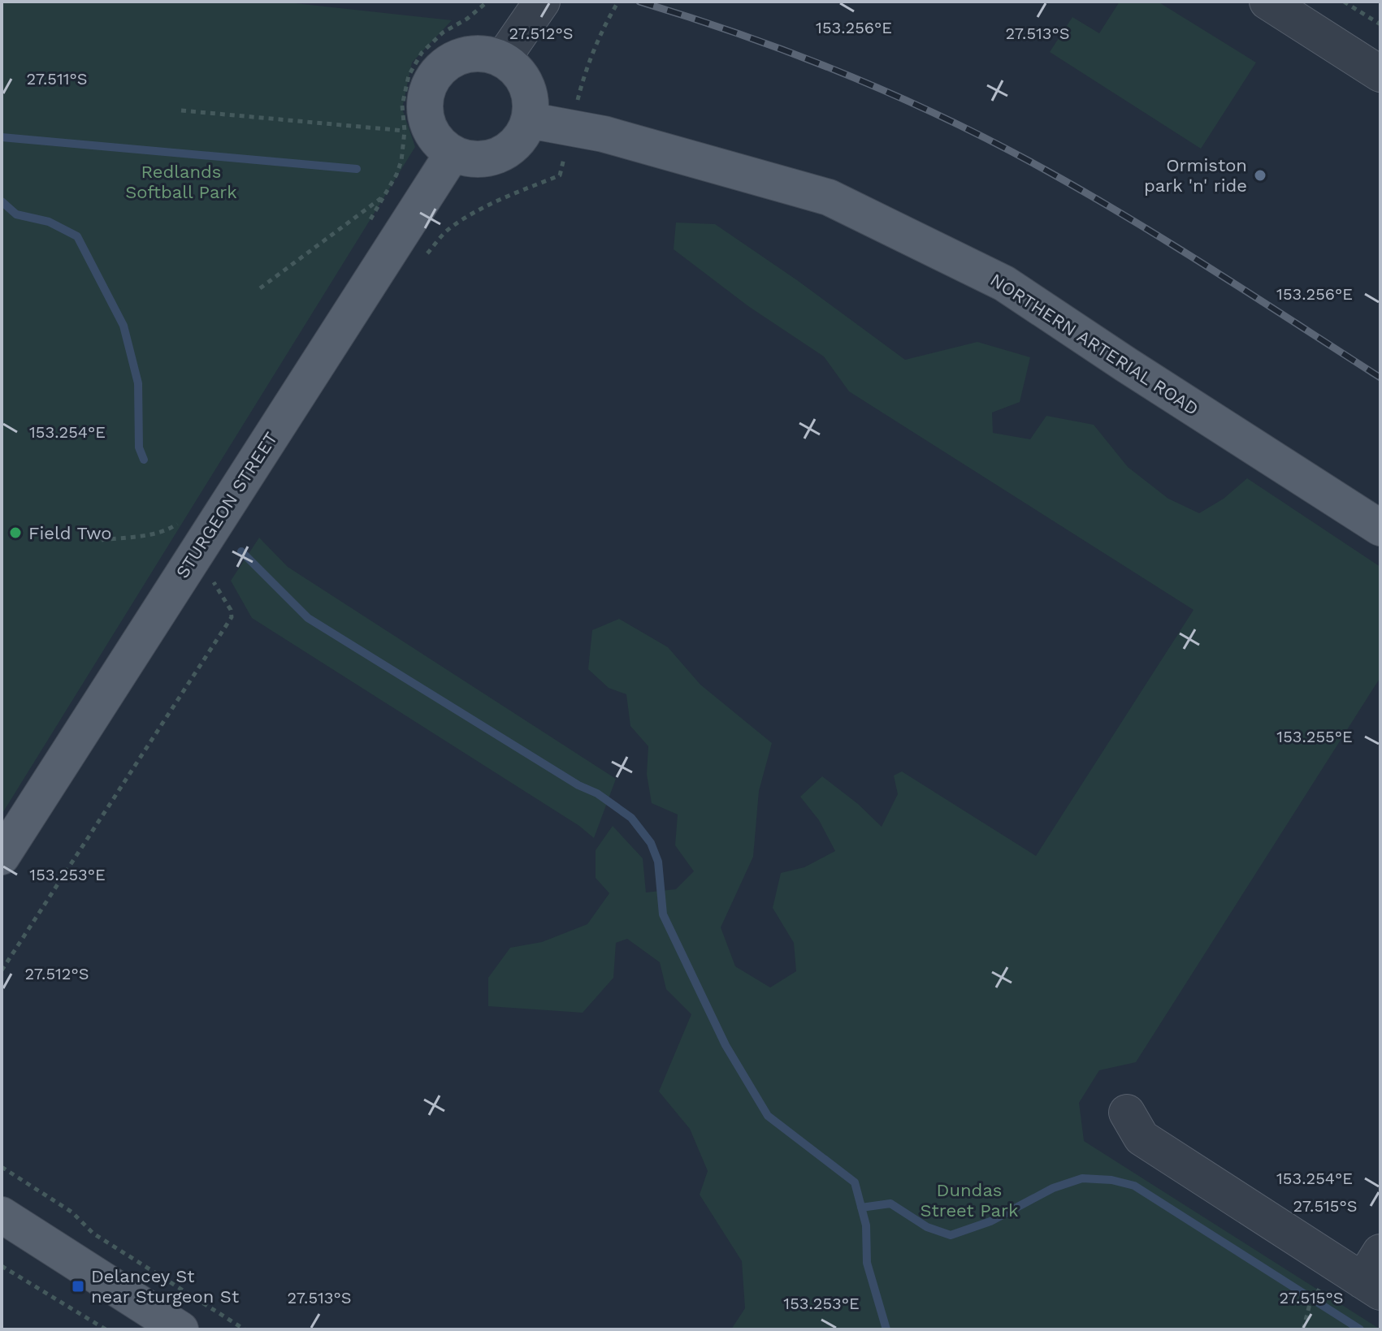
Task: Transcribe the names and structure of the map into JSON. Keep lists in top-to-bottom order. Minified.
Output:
{"streets":{"main road":["NORTHERN ARTERIAL ROAD","STURGEON STREET"]},"crossings":[["NORTHERN ARTERIAL ROAD","STURGEON STREET"]],"parks":["Redlands Softball Park","Dundas Street Park"],"places":{"other":["Ormiston park 'n' ride","Field Two"],"transit":["Delancey St near Sturgeon St"]},"coordinates":["153.256°E","27.512°S","27.513°S","27.511°S","153.254°E","153.255°E","153.253°E","27.515°S"]}
